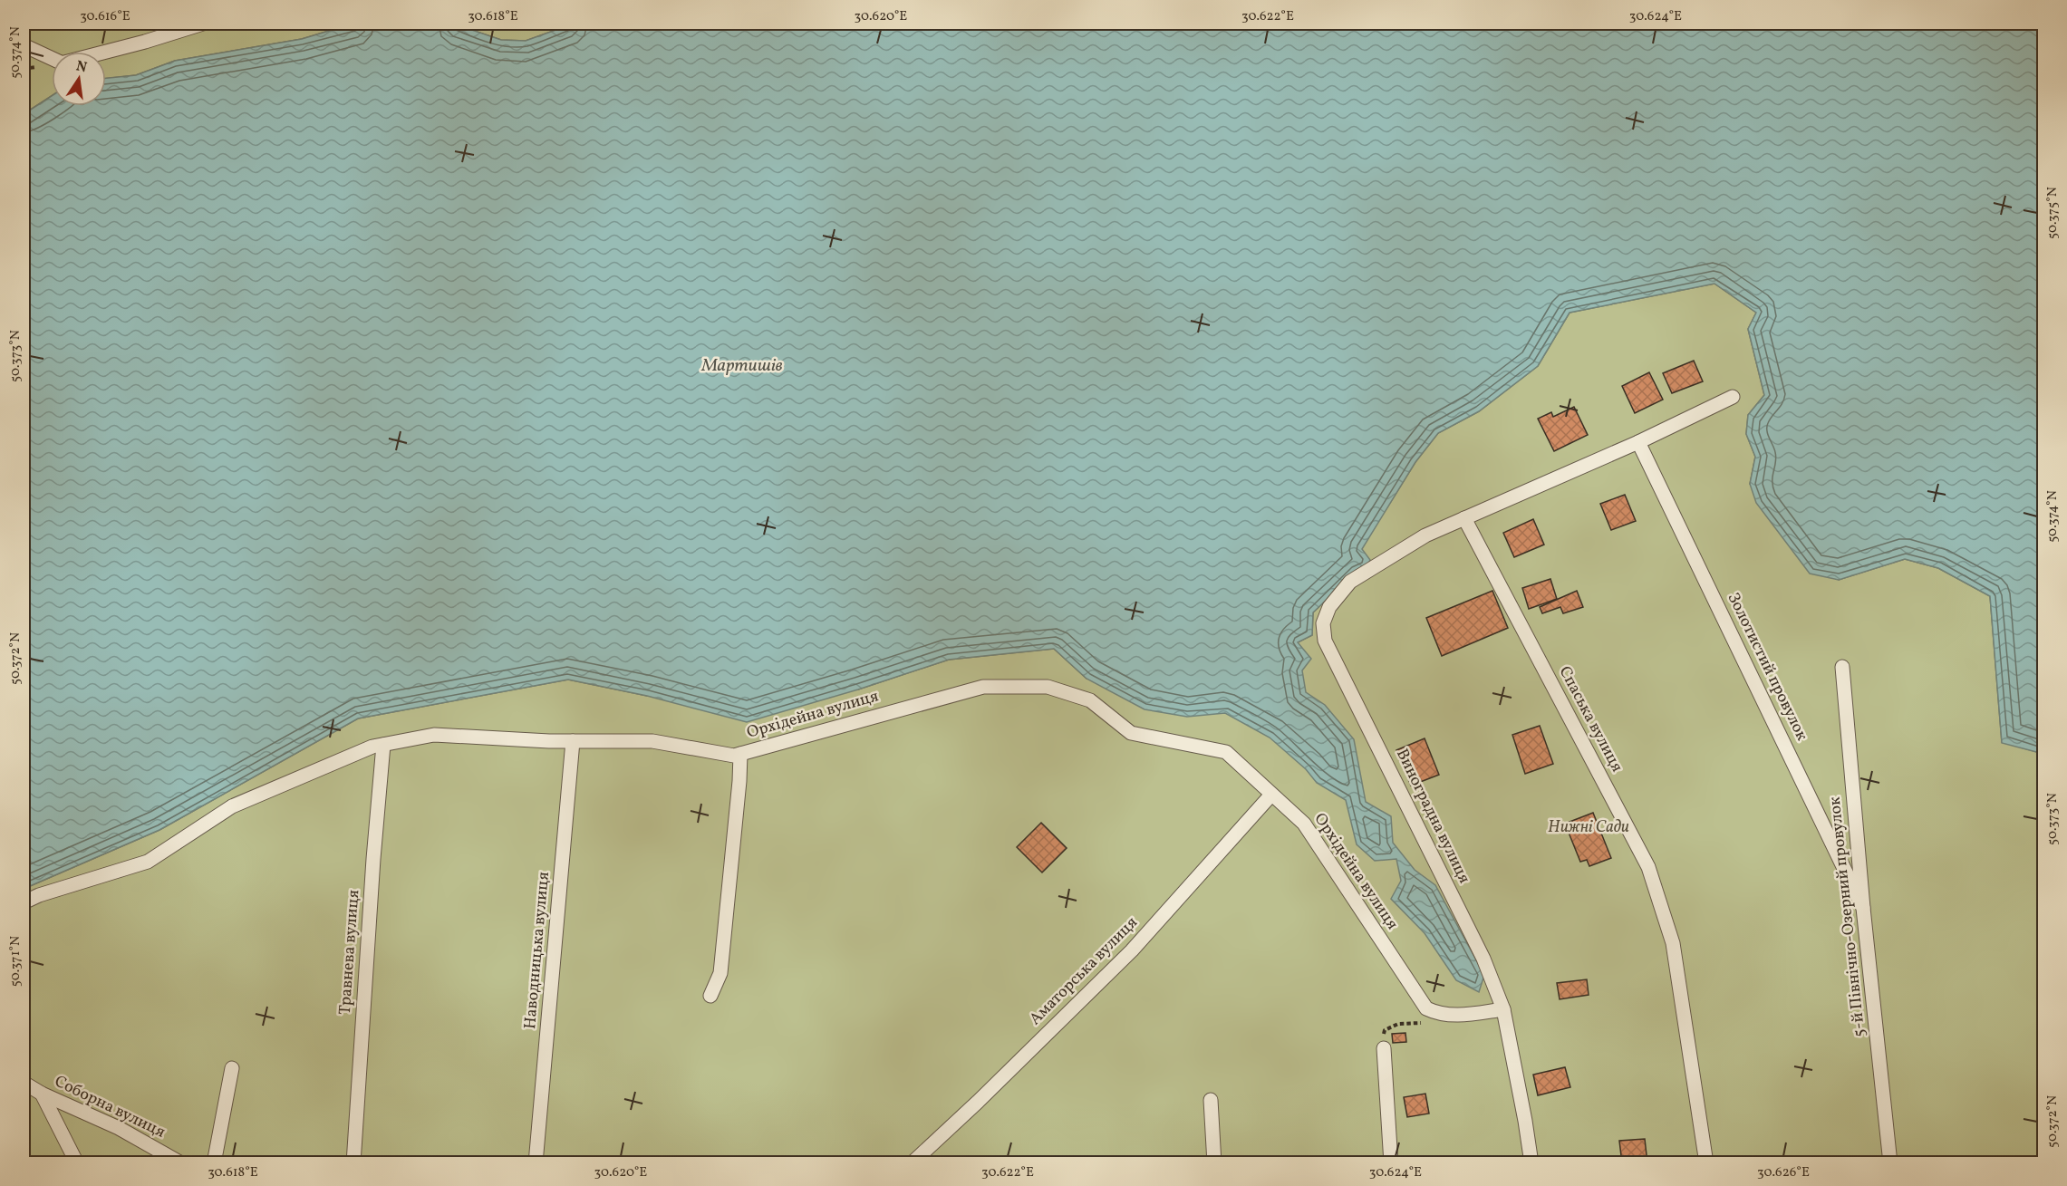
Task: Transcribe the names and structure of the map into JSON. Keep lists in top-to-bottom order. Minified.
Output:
{"streets":{"street":["Золотистий провулок","Орхідейна вулиця","Спаська вулиця","Виноградна вулиця","5-й Північно-Озерний провулок","Наводницька вулиця","Травнева вулиця","Аматорська вулиця","Соборна вулиця"]},"crossings":[["Золотистий провулок","5-й Північно-Озерний провулок"],["Орхідейна вулиця","Наводницька вулиця"],["Орхідейна вулиця","Травнева вулиця"],["Орхідейна вулиця","Аматорська вулиця"],["Спаська вулиця","Виноградна вулиця"]],"water":["Мартишів"],"parks":["Нижні Сади"],"north":"top","coordinates":["30.616°E","30.618°E","30.620°E","30.622°E","30.624°E","50.374°N","50.375°N","50.373°N","50.372°N","50.371°N","30.626°E"]}
